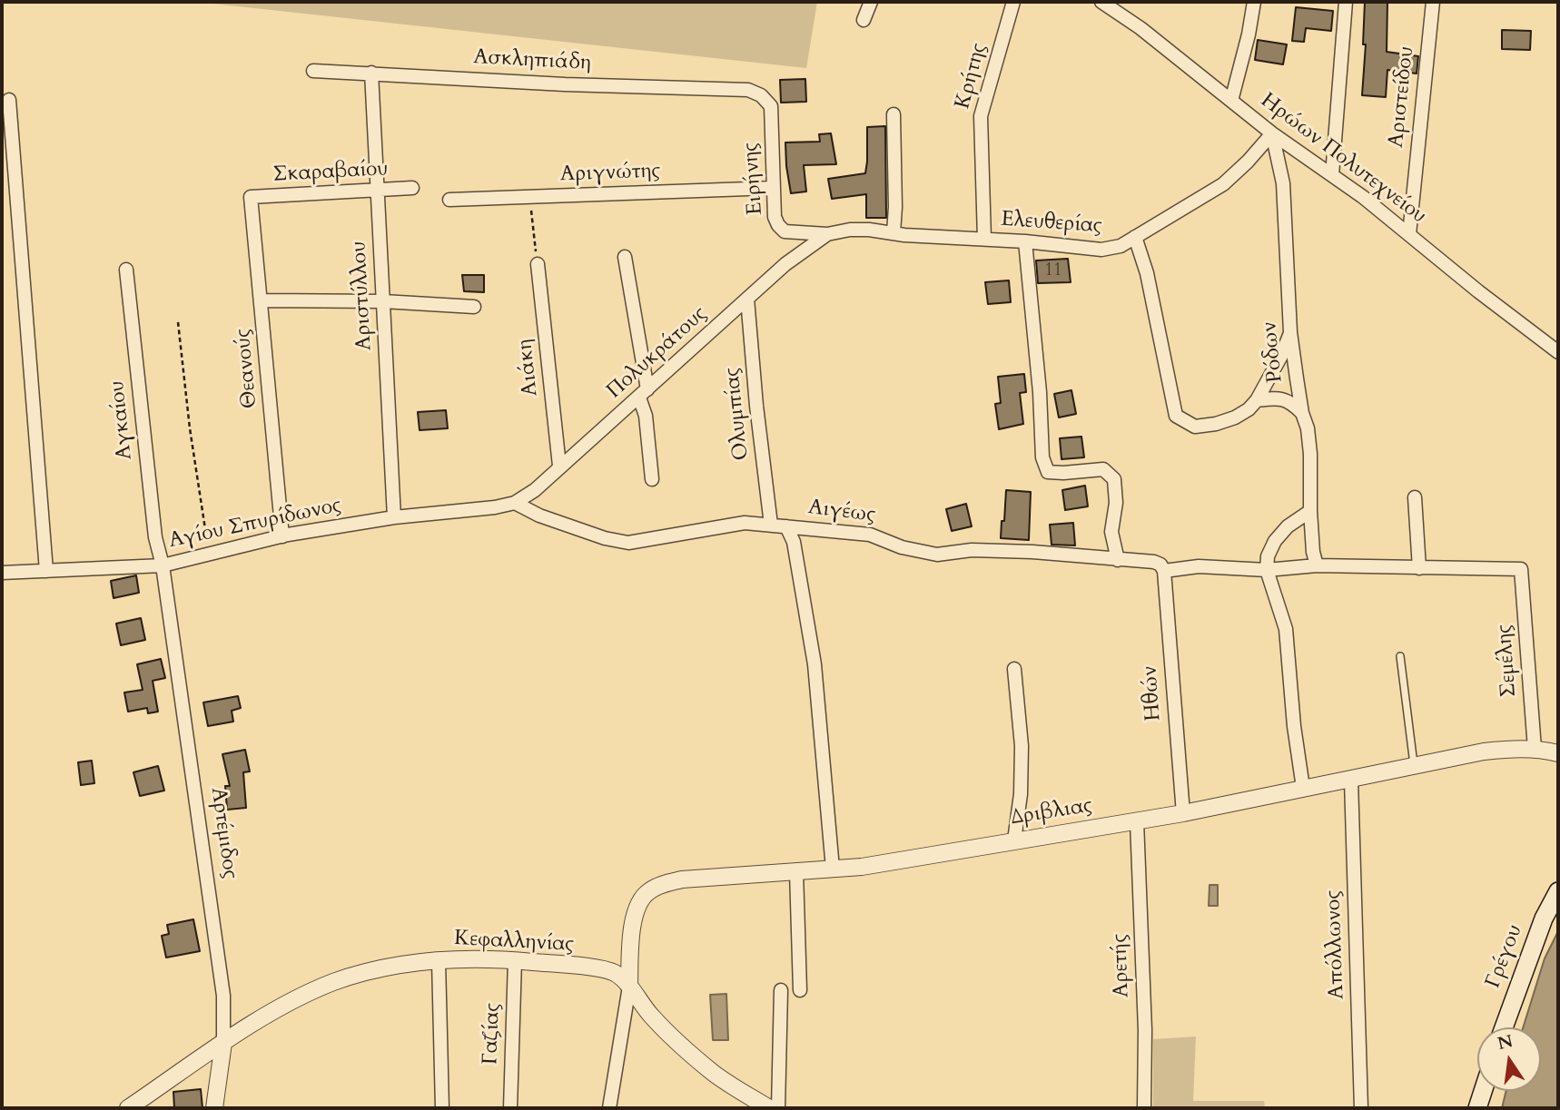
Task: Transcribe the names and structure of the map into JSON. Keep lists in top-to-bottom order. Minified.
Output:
{"streets":{"main road":["Γρέγου"],"street":["Ασκληπιάδη","Κρήτης","Αριστείδου","Ηρώων Πολυτεχνείου","Σκαραβαίου","Αριγνώτης","Ειρήνης","Ελευθερίας","Αριστύλλου","Ρόδων","Πολυκράτους","Αιάκη","Θεανούς","Ολυμπίας","Αγκαίου","Αιγέως","Αγίου Σπυρίδωνος","Σεμέλης","Ηθών","Δριβλιας","Αρτέμιδος","Κεφαλληνίας","Απόλλωνος","Αρετής","Γαζίας"]},"crossings":[["Ασκληπιάδη","Ειρήνης"],["Ασκληπιάδη","Αριστύλλου"],["Κρήτης","Ελευθερίας"],["Αριστείδου","Ηρώων Πολυτεχνείου"],["Ηρώων Πολυτεχνείου","Ελευθερίας"],["Ηρώων Πολυτεχνείου","Ρόδων"],["Σκαραβαίου","Αριστύλλου"],["Σκαραβαίου","Θεανούς"],["Αριγνώτης","Ειρήνης"],["Ειρήνης","Ελευθερίας"],["Ειρήνης","Πολυκράτους"],["Ελευθερίας","Ρόδων"],["Ελευθερίας","Πολυκράτους"],["Αριστύλλου","Αγίου Σπυρίδωνος"],["Πολυκράτους","Αιάκη"],["Πολυκράτους","Ολυμπίας"],["Πολυκράτους","Αιγέως"],["Πολυκράτους","Αγίου Σπυρίδωνος"],["Θεανούς","Αγίου Σπυρίδωνος"],["Ολυμπίας","Αιγέως"],["Αγκαίου","Αγίου Σπυρίδωνος"],["Αγκαίου","Αρτέμιδος"],["Αιγέως","Αγίου Σπυρίδωνος"],["Αιγέως","Ηθών"],["Αγίου Σπυρίδωνος","Αρτέμιδος"],["Σεμέλης","Δριβλιας"],["Ηθών","Δριβλιας"],["Δριβλιας","Κεφαλληνίας"],["Δριβλιας","Απόλλωνος"],["Δριβλιας","Αρετής"],["Αρτέμιδος","Κεφαλληνίας"],["Κεφαλληνίας","Γαζίας"]],"house_numbers":["11"],"north":"top"}
